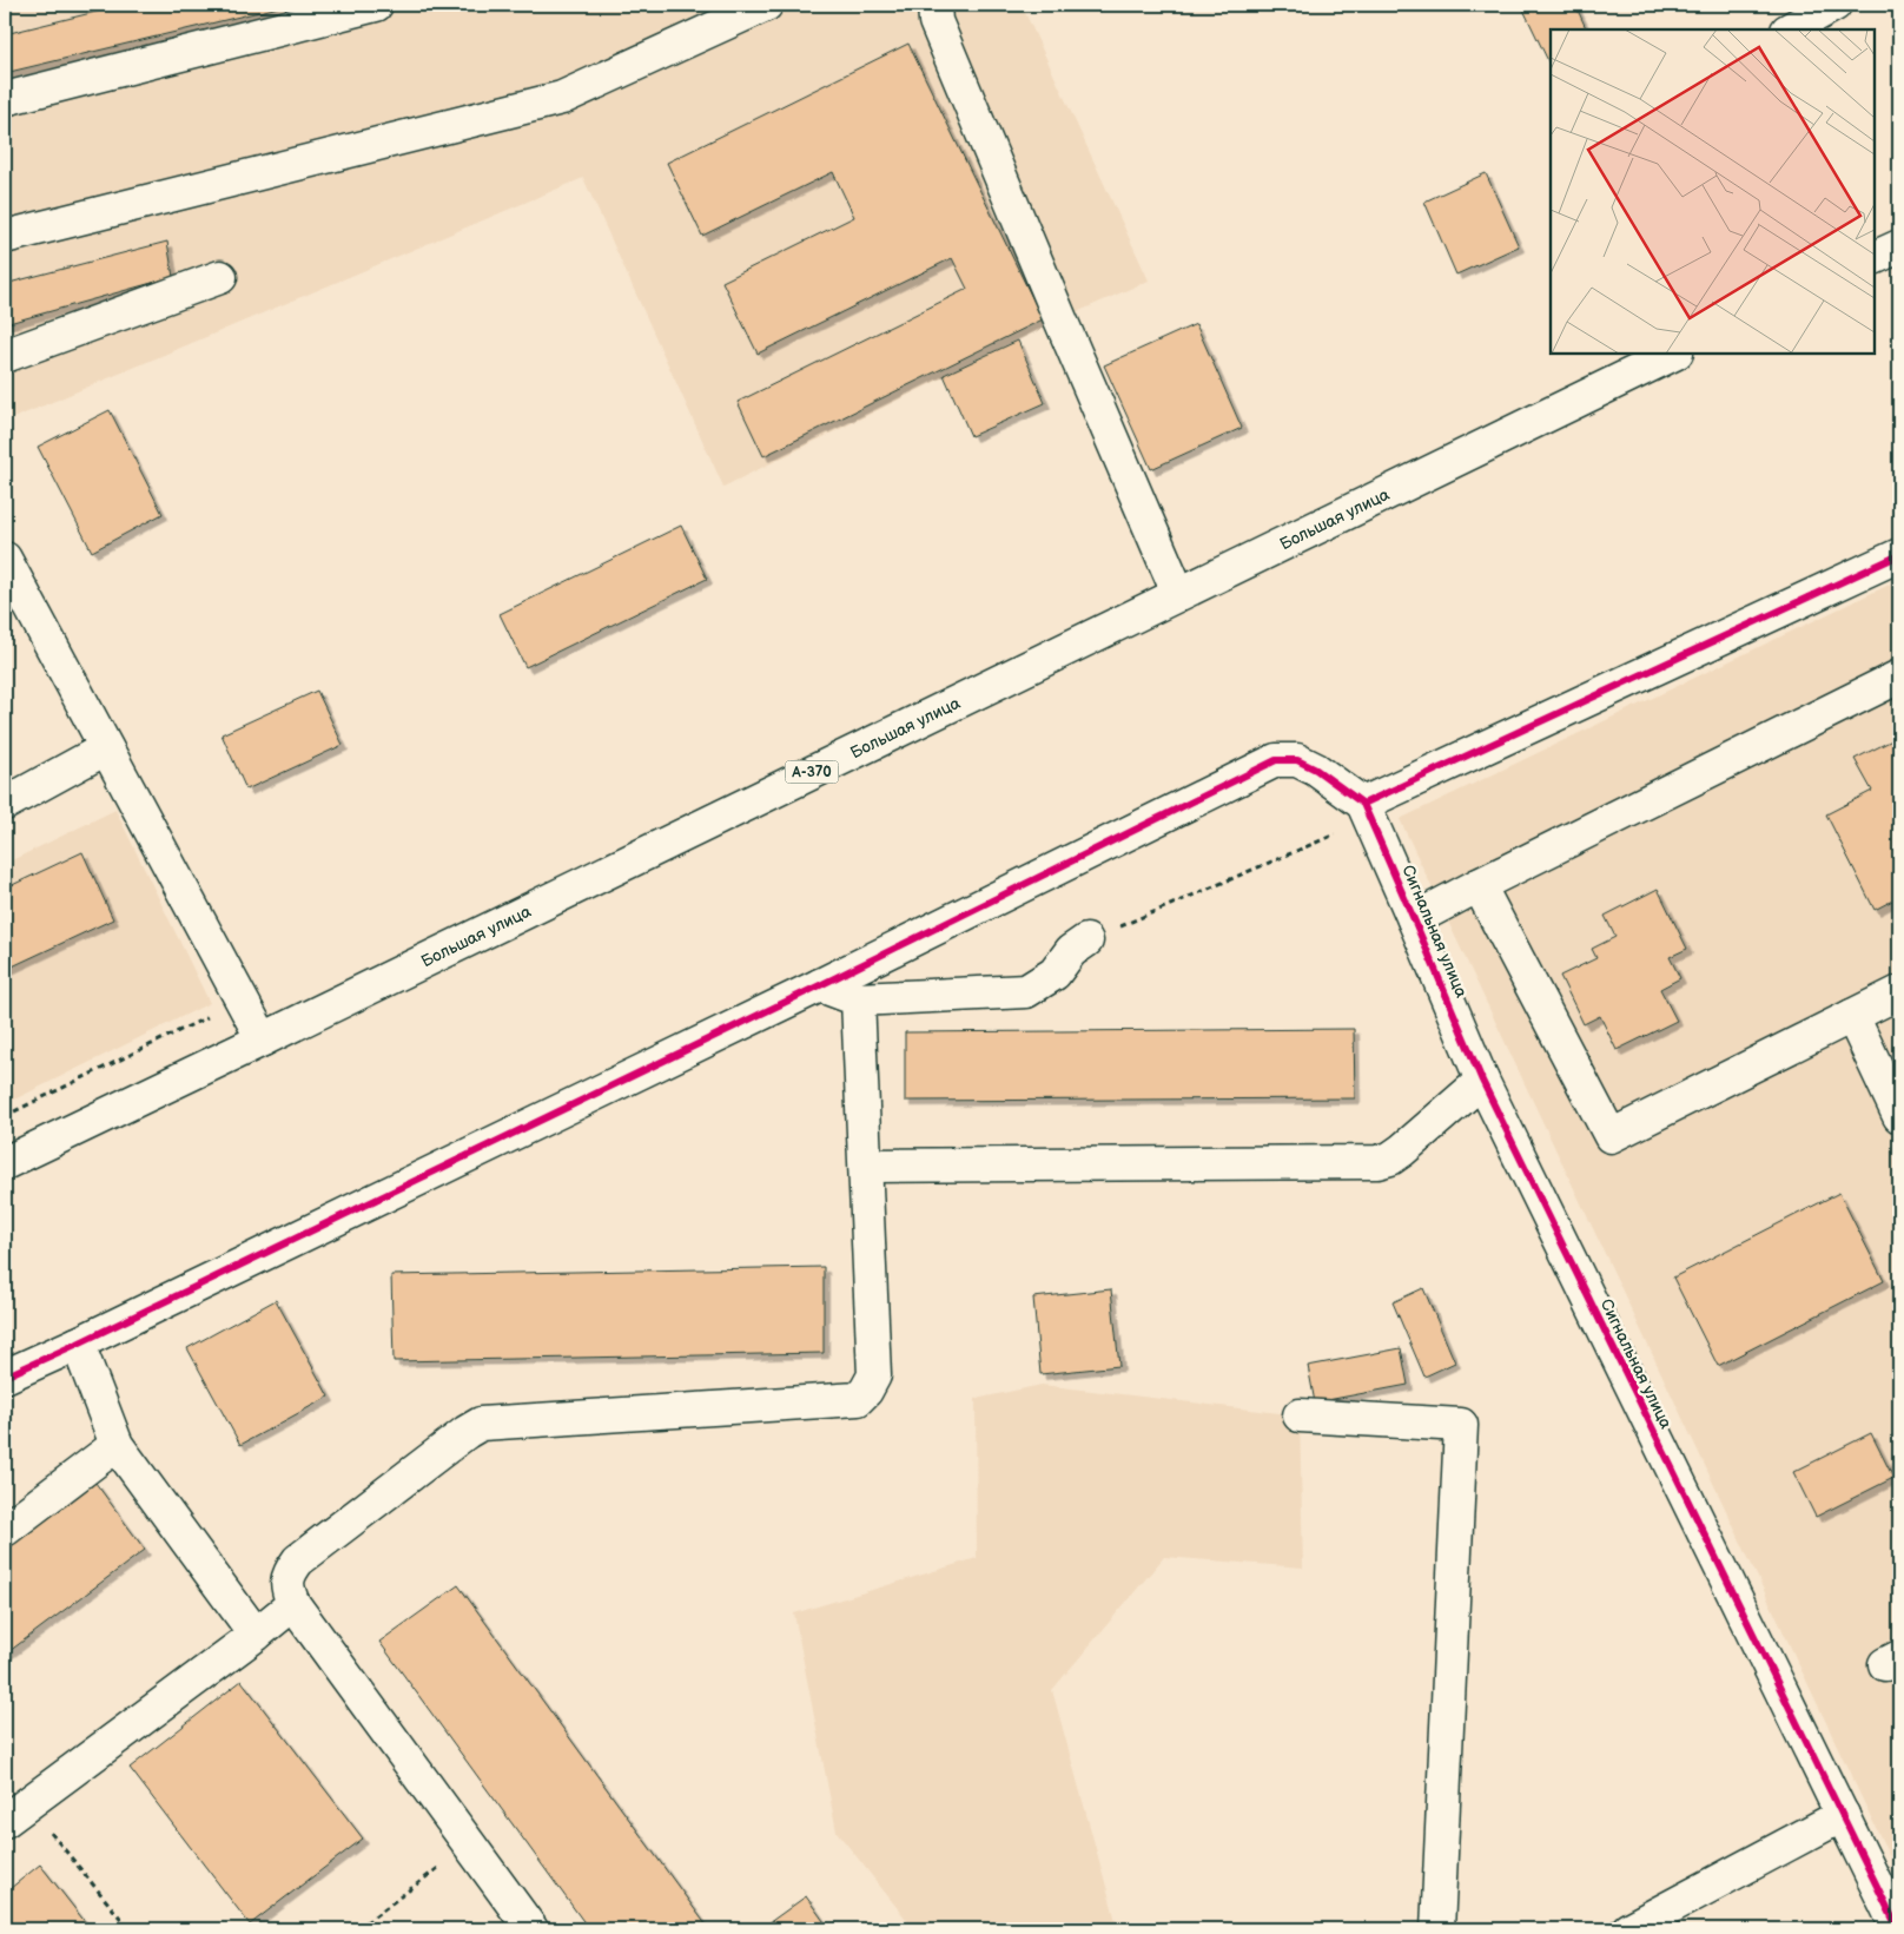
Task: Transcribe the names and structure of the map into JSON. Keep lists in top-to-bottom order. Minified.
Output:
{"streets":{"main road":["Большая улица","А-370","Сигнальная улица"]}}
